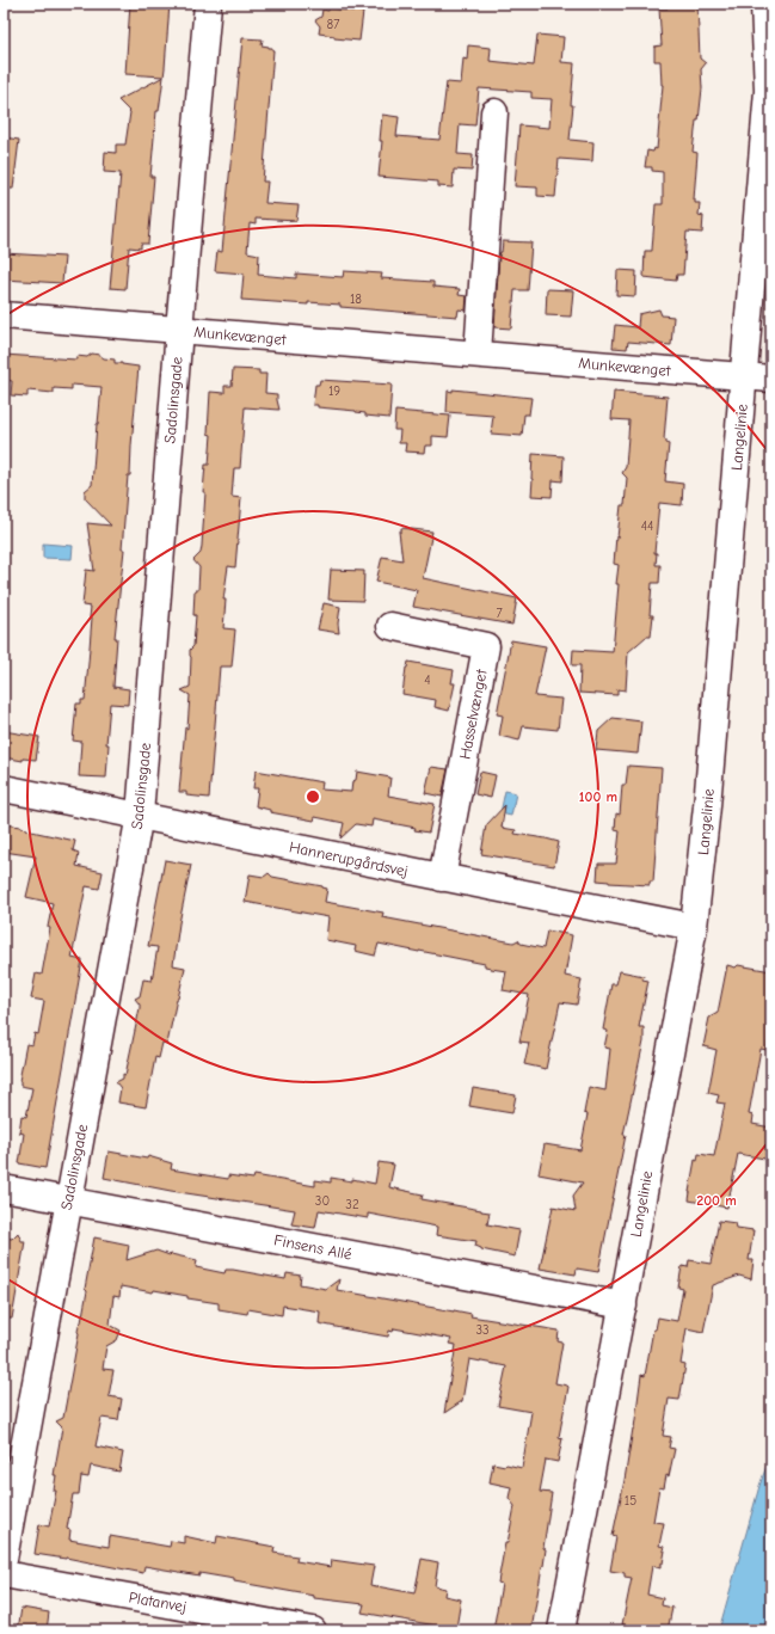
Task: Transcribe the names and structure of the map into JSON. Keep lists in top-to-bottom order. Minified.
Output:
{"streets":{"street":["Munkevænget","Sadolinsgade","Langelinie","Hasselvænget","Hannerupgårdsvej","Finsens Allé","Platanvej"]},"crossings":[["Munkevænget","Sadolinsgade"],["Munkevænget","Langelinie"],["Sadolinsgade","Hannerupgårdsvej"],["Sadolinsgade","Finsens Allé"],["Langelinie","Hannerupgårdsvej"],["Langelinie","Finsens Allé"],["Hasselvænget","Hannerupgårdsvej"]],"house_numbers":["87","18","19","44","7","4","30","32","33","15"],"rings":["100 m","200 m"]}
